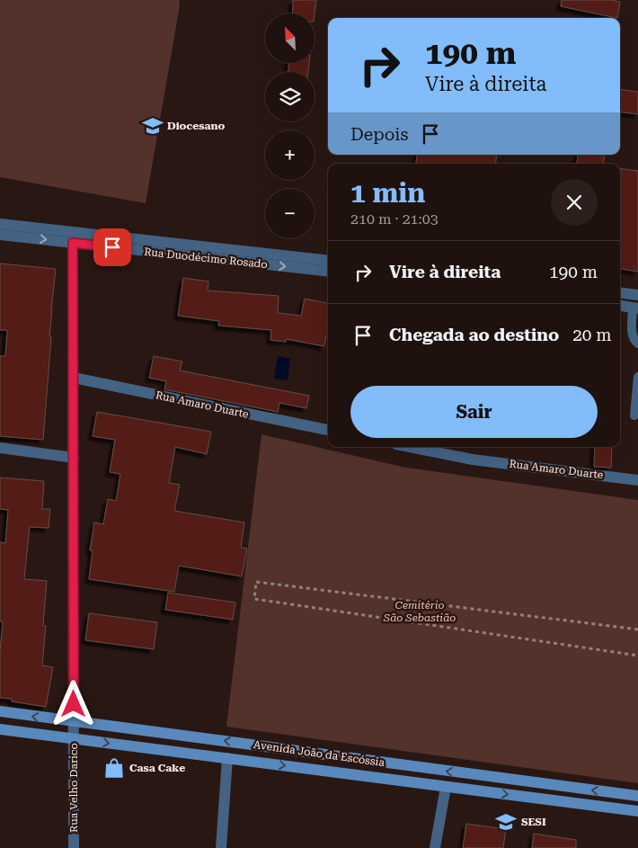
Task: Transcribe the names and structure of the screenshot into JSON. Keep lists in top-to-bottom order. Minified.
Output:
{"streets":{"main road":["Avenida João da Escóssia"],"street":["Rua Duodécimo Rosado","Rua Amaro Duarte","Rua Velho Darico"]},"crossings":[["Rua Duodécimo Rosado","Rua Velho Darico"],["Rua Amaro Duarte","Rua Velho Darico"],["Avenida João da Escóssia","Rua Velho Darico"]],"parks":["Cemitério São Sebastião"],"places":{"school or university":["Diocesano","SESI"],"shop":["Casa Cake"]},"north":"top left","page":{"map_buttons":["+","−"],"turn":["190 m","Vire à direita"],"then":"Depois","heading":["1 min","210 m · 21:03"],"list":[{"name":"Vire à direita","value":"190 m"},{"name":"Chegada ao destino","value":"20 m"}],"buttons":"Sair"}}
